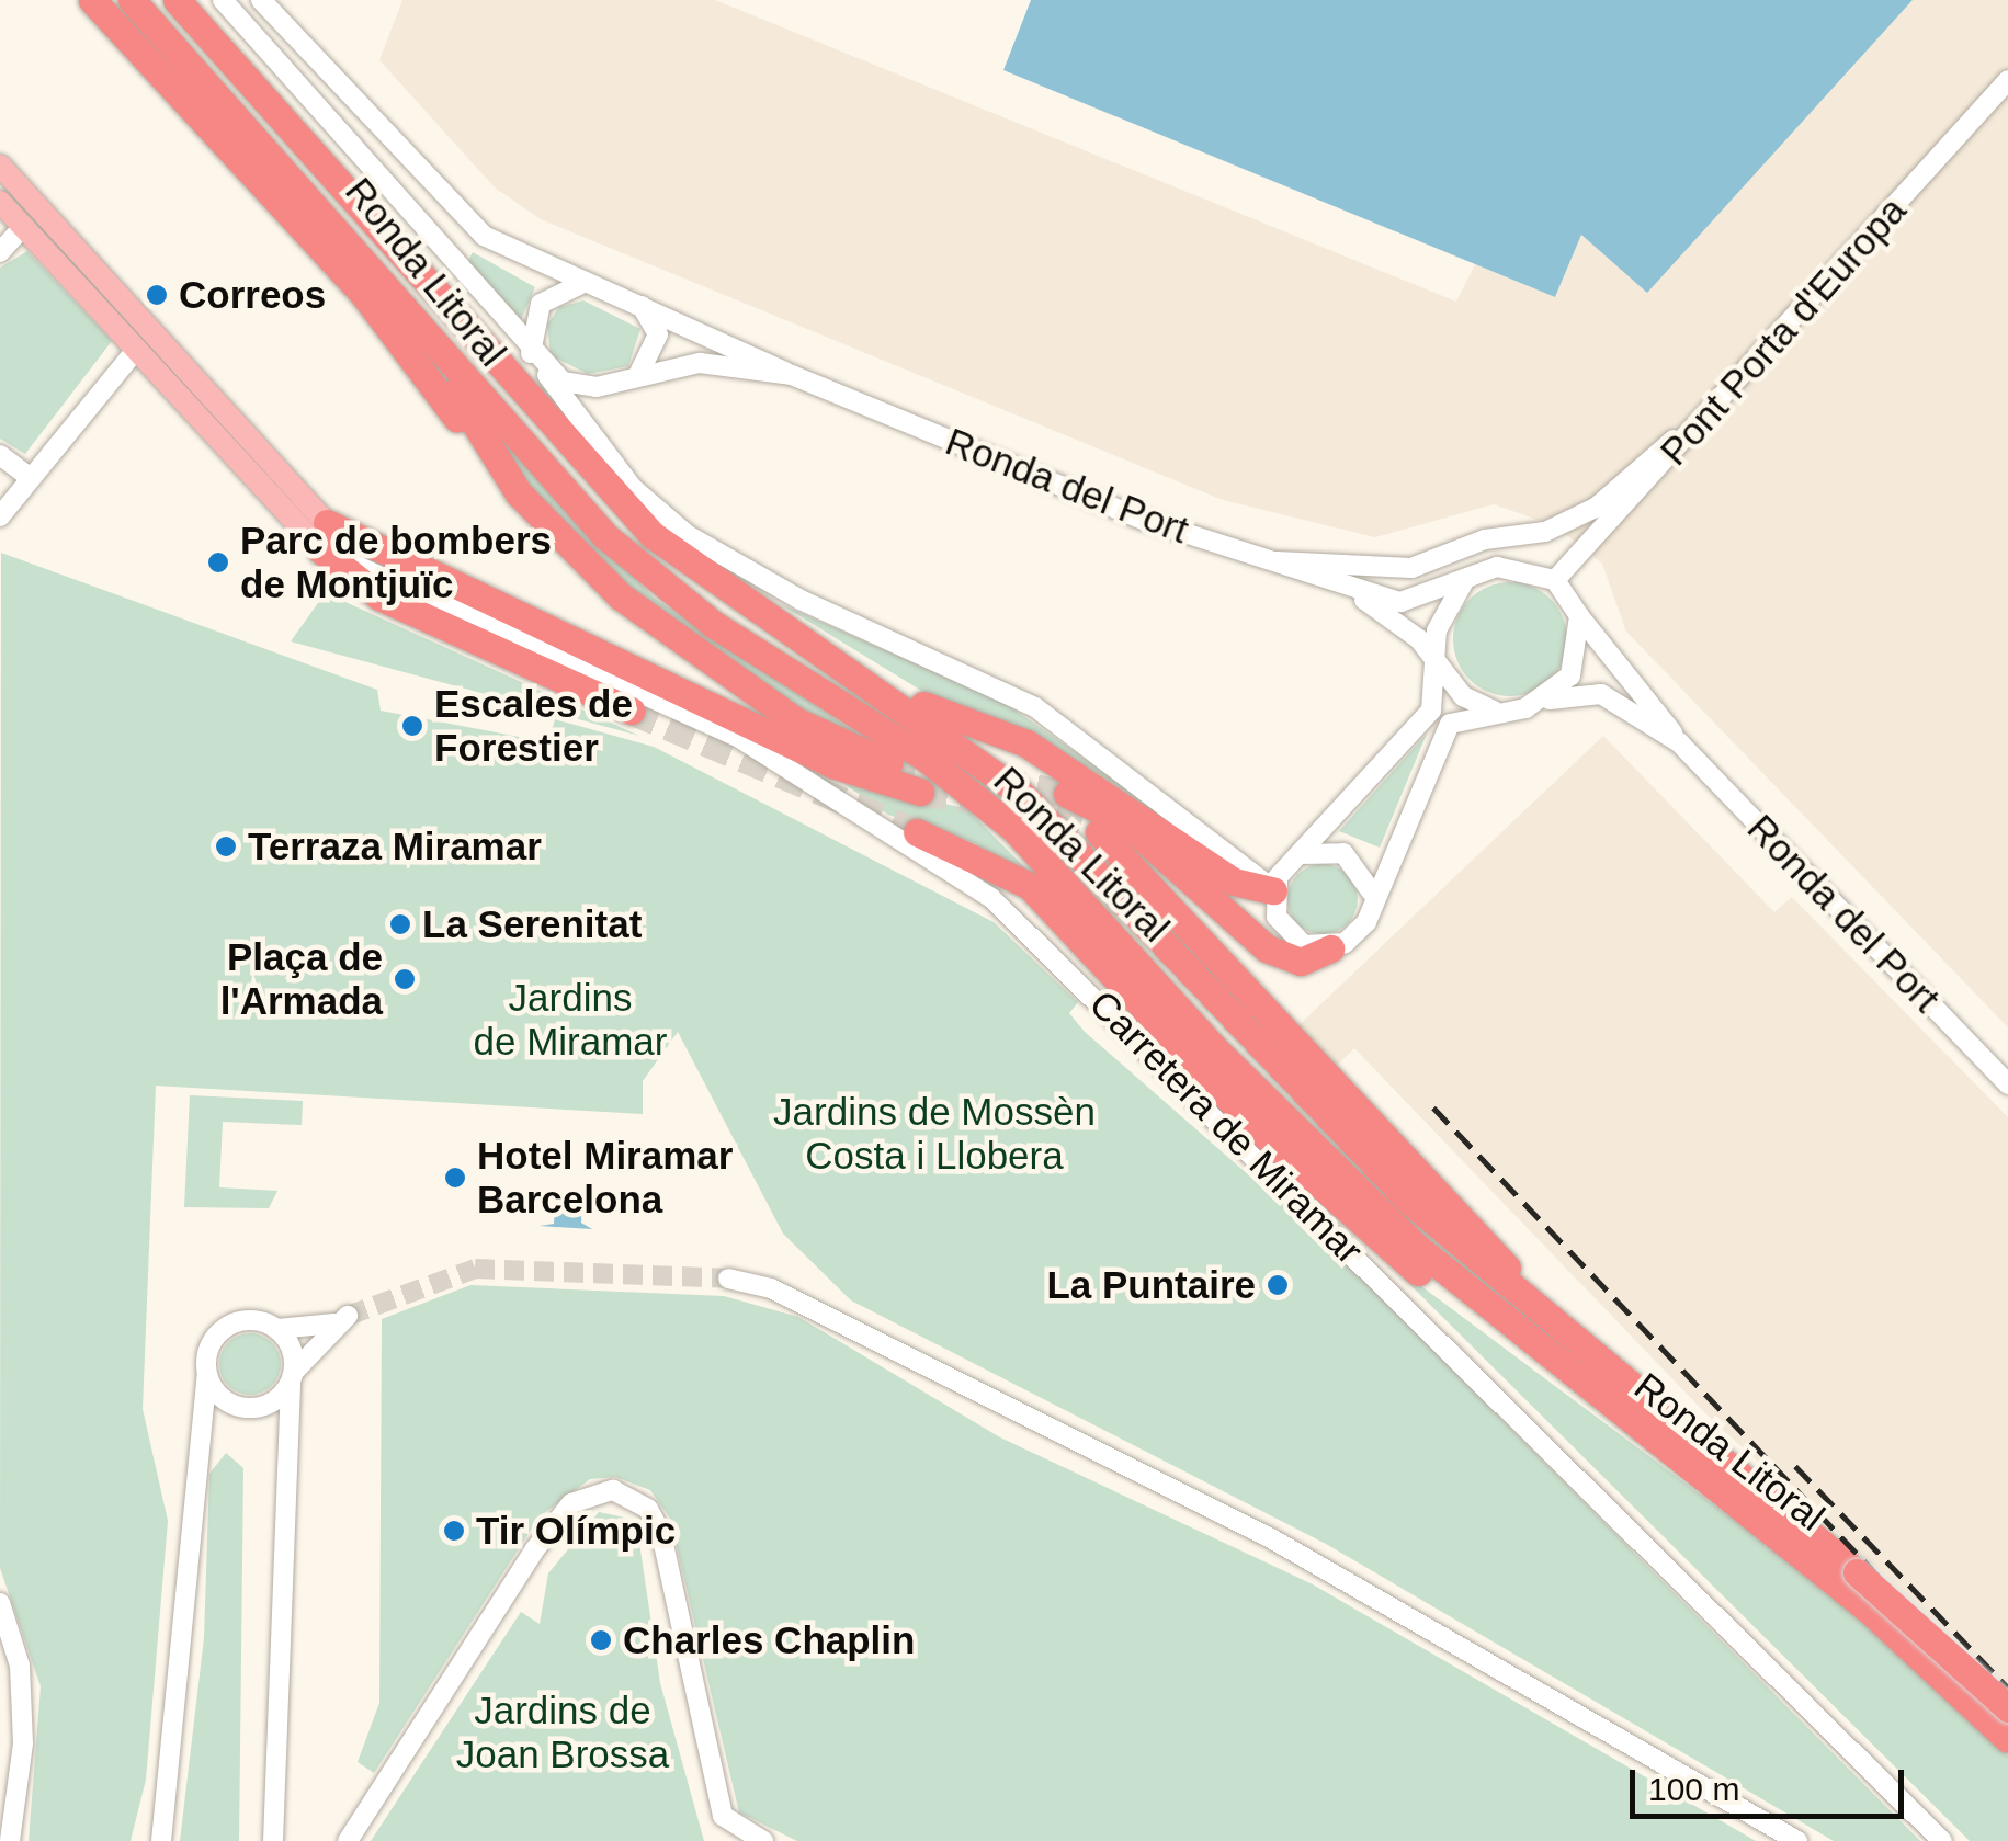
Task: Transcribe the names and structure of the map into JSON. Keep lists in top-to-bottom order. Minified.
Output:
{"streets":{"highway":["Ronda Litoral"],"street":["Pont Porta d'Europa","Ronda del Port","Carretera de Miramar"]},"crossings":[["Pont Porta d'Europa","Ronda del Port"]],"parks":["Jardins de Miramar","Jardins de Mossèn Costa i Llobera","Jardins de Joan Brossa"],"places":["Correos","Parc de bombers de Montjuïc","Escales de Forestier","Terraza Miramar","La Serenitat","Plaça de l'Armada","Hotel Miramar Barcelona","La Puntaire","Tir Olímpic","Charles Chaplin"],"scale_bar":"100 m"}
